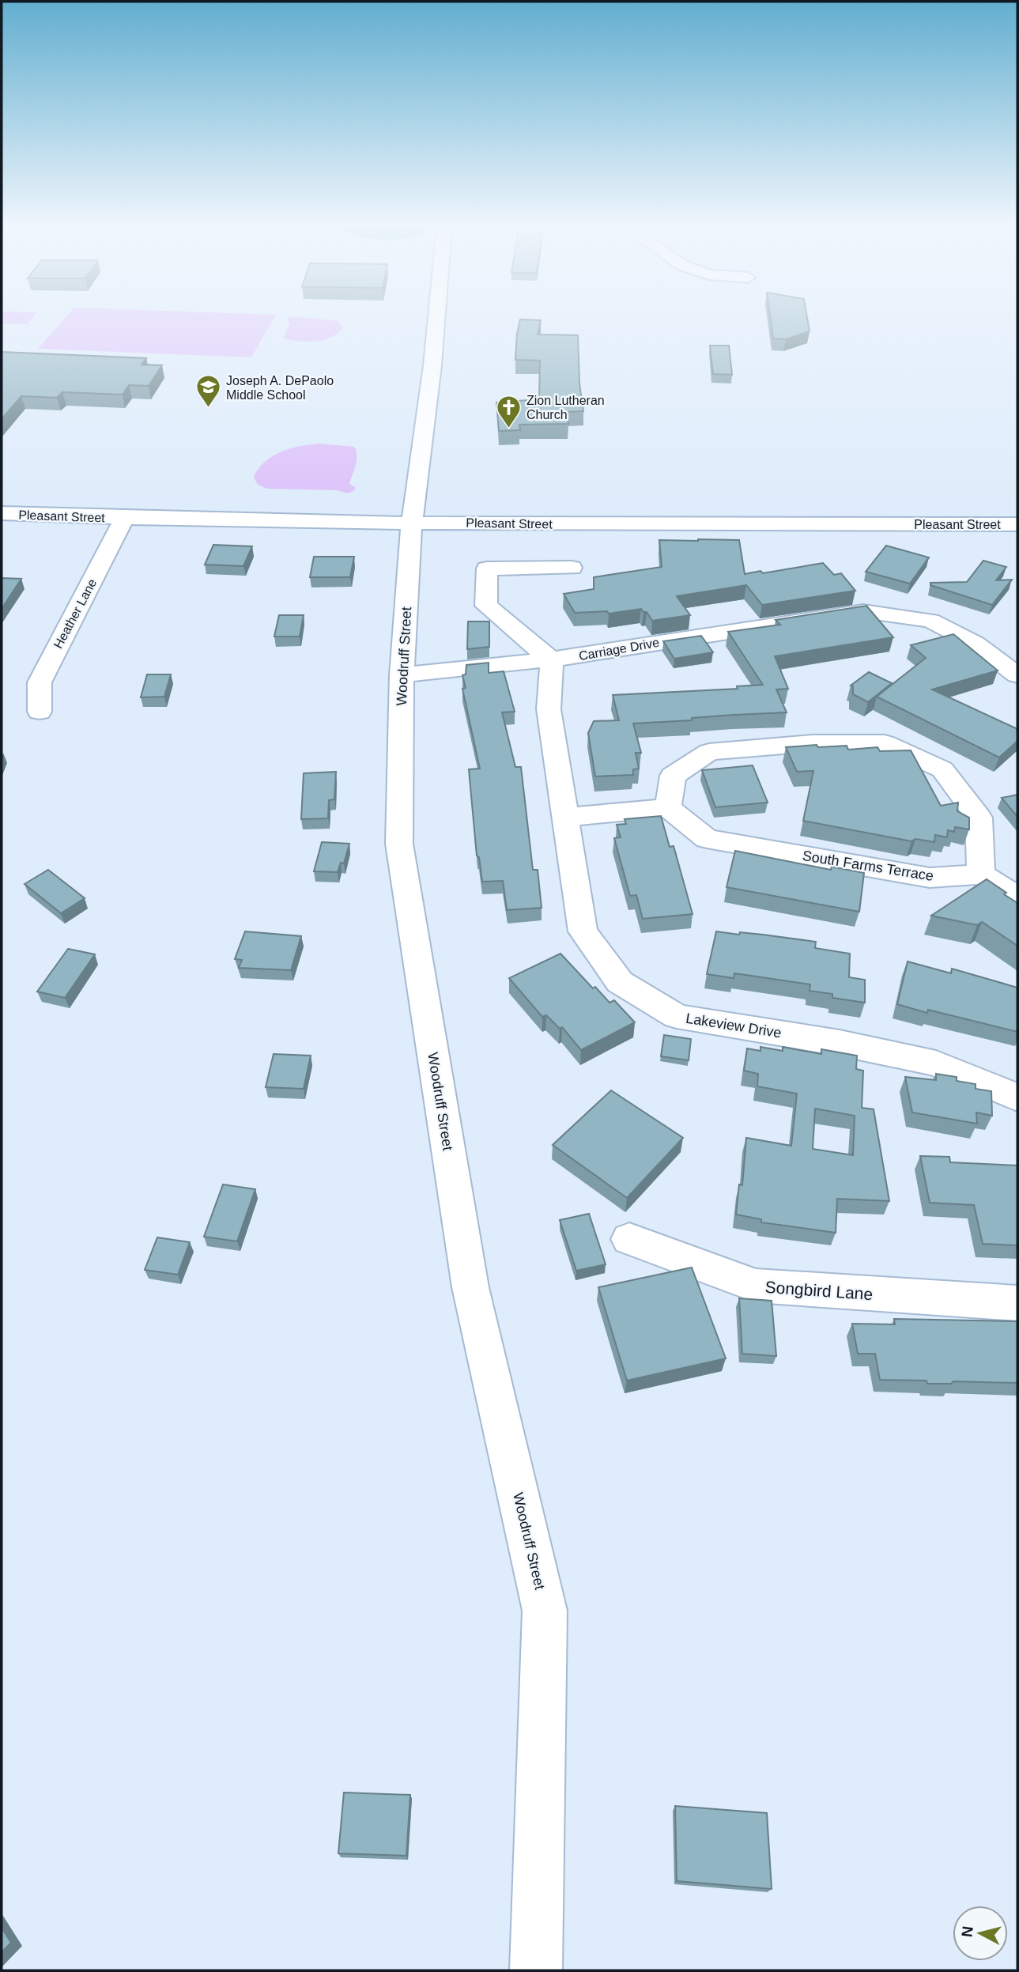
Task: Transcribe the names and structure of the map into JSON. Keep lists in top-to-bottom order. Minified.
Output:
{"streets":{"street":["Pleasant Street","Heather Lane","Carriage Drive","Woodruff Street","South Farms Terrace","Lakeview Drive","Songbird Lane"]},"crossings":[["Pleasant Street","Heather Lane"],["Pleasant Street","Woodruff Street"],["Carriage Drive","Woodruff Street"],["Carriage Drive","Lakeview Drive"]],"places":{"school or university":["Joseph A. DePaolo Middle School"],"church":["Zion Lutheran Church"]},"north":"left"}
